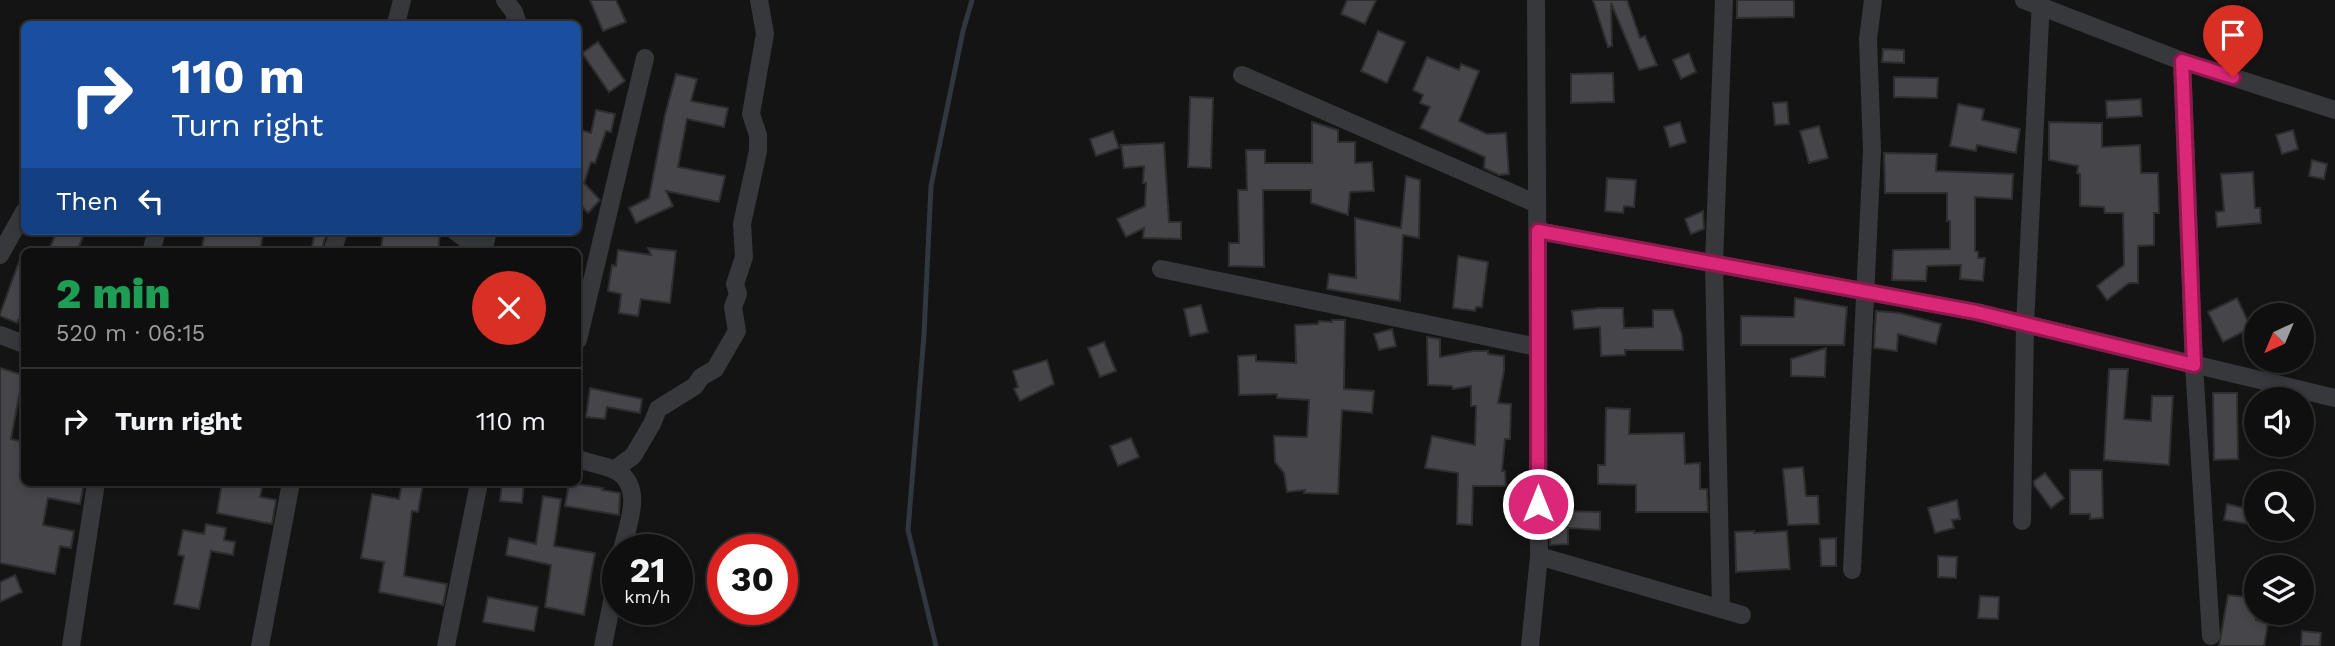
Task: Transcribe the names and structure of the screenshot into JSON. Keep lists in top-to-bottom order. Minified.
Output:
{"north":"bottom left","page":{"turn":["110 m","Turn right"],"then":"Then","heading":["2 min","520 m · 06:15"],"list":[{"name":"Turn right","value":"110 m"}],"speed":"21 km/h","limit":"30"}}
